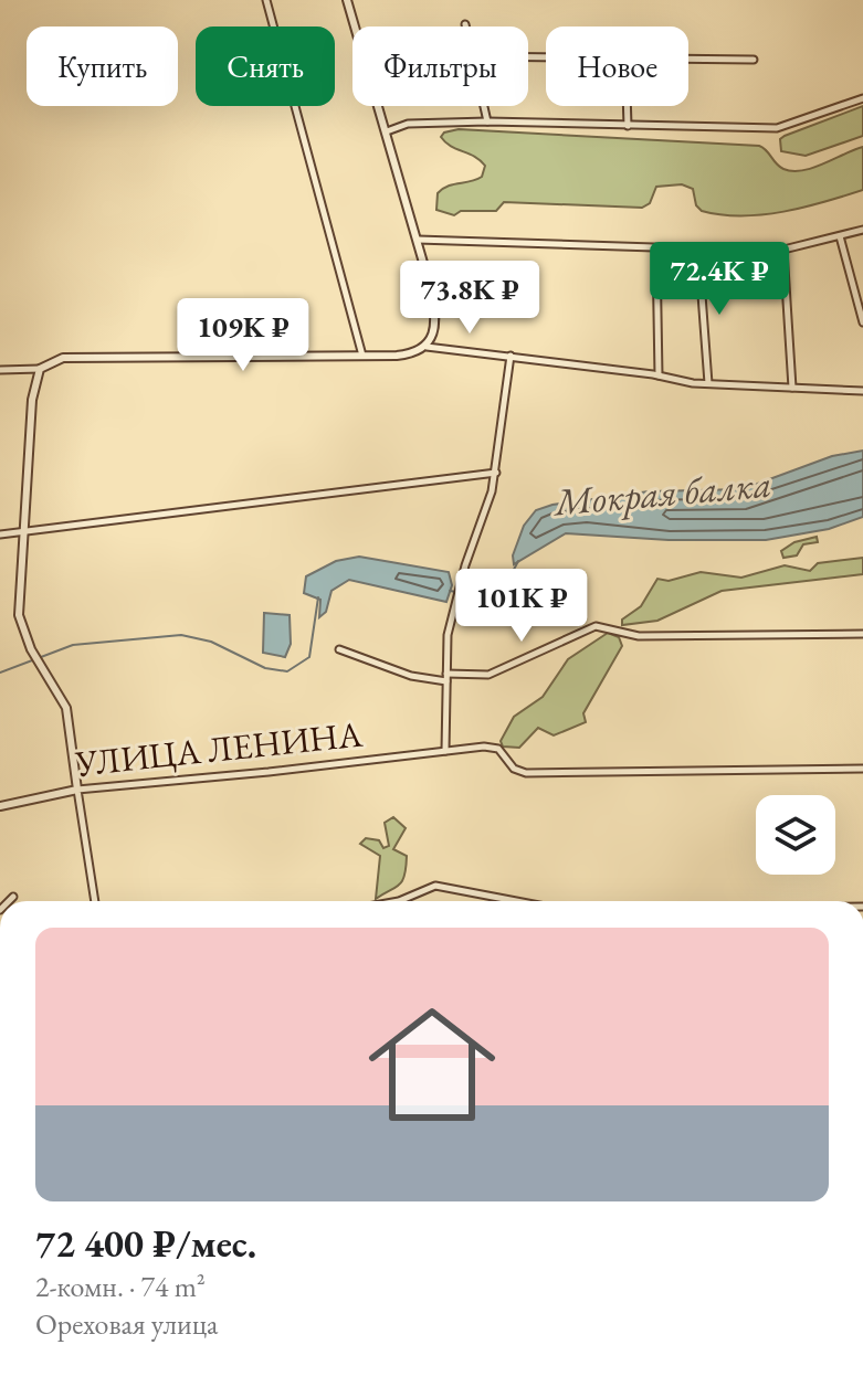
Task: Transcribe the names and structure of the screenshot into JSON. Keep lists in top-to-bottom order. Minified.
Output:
{"streets":{"street":["УЛИЦА ЛЕНИНА"]},"water":["Мокрая балка"],"page":{"chip":["Купить","Снять","Фильтры","Новое"],"price":["72.4K ₽","73.8K ₽","109K ₽","101K ₽"],"list":[{"name":"72 400 ₽/мес.","note":"2-комн. · 74 m² · Ореховая улица"}]}}
